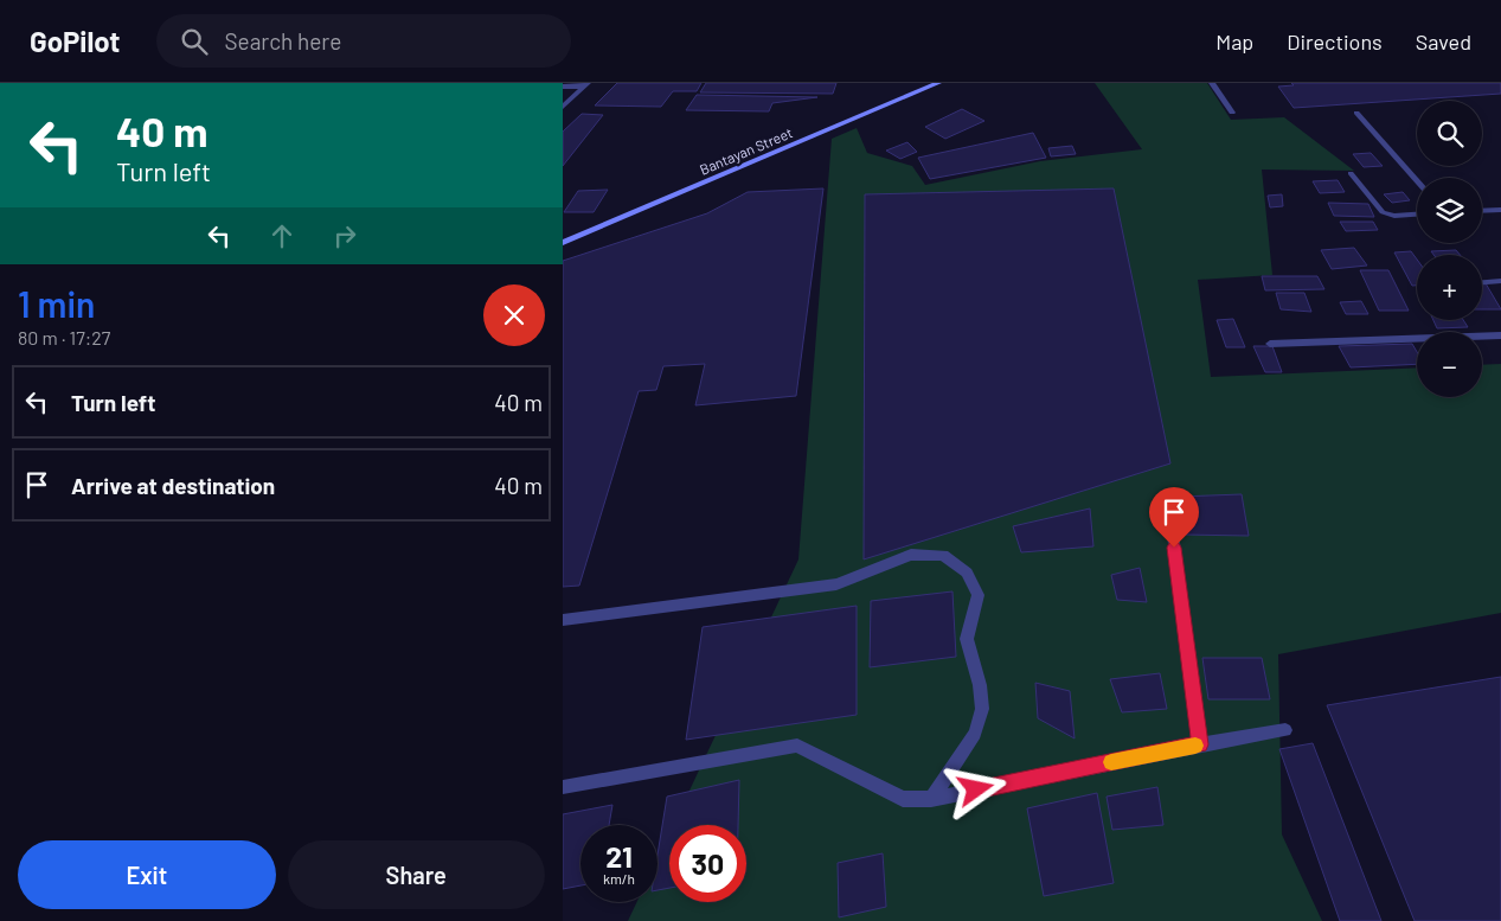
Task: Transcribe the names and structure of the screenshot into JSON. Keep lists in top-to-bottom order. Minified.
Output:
{"streets":{"main road":["Bantayan Street"]},"page":{"header":"GoPilot","search":"Search here","nav":["Map","Directions","Saved"],"turn":["40 m","Turn left"],"map_buttons":["+","−"],"heading":["1 min","80 m · 17:27"],"list":[{"name":"Turn left","value":"40 m"},{"name":"Arrive at destination","value":"40 m"}],"speed":"21 km/h","limit":"30","buttons":["Exit","Share"]}}
